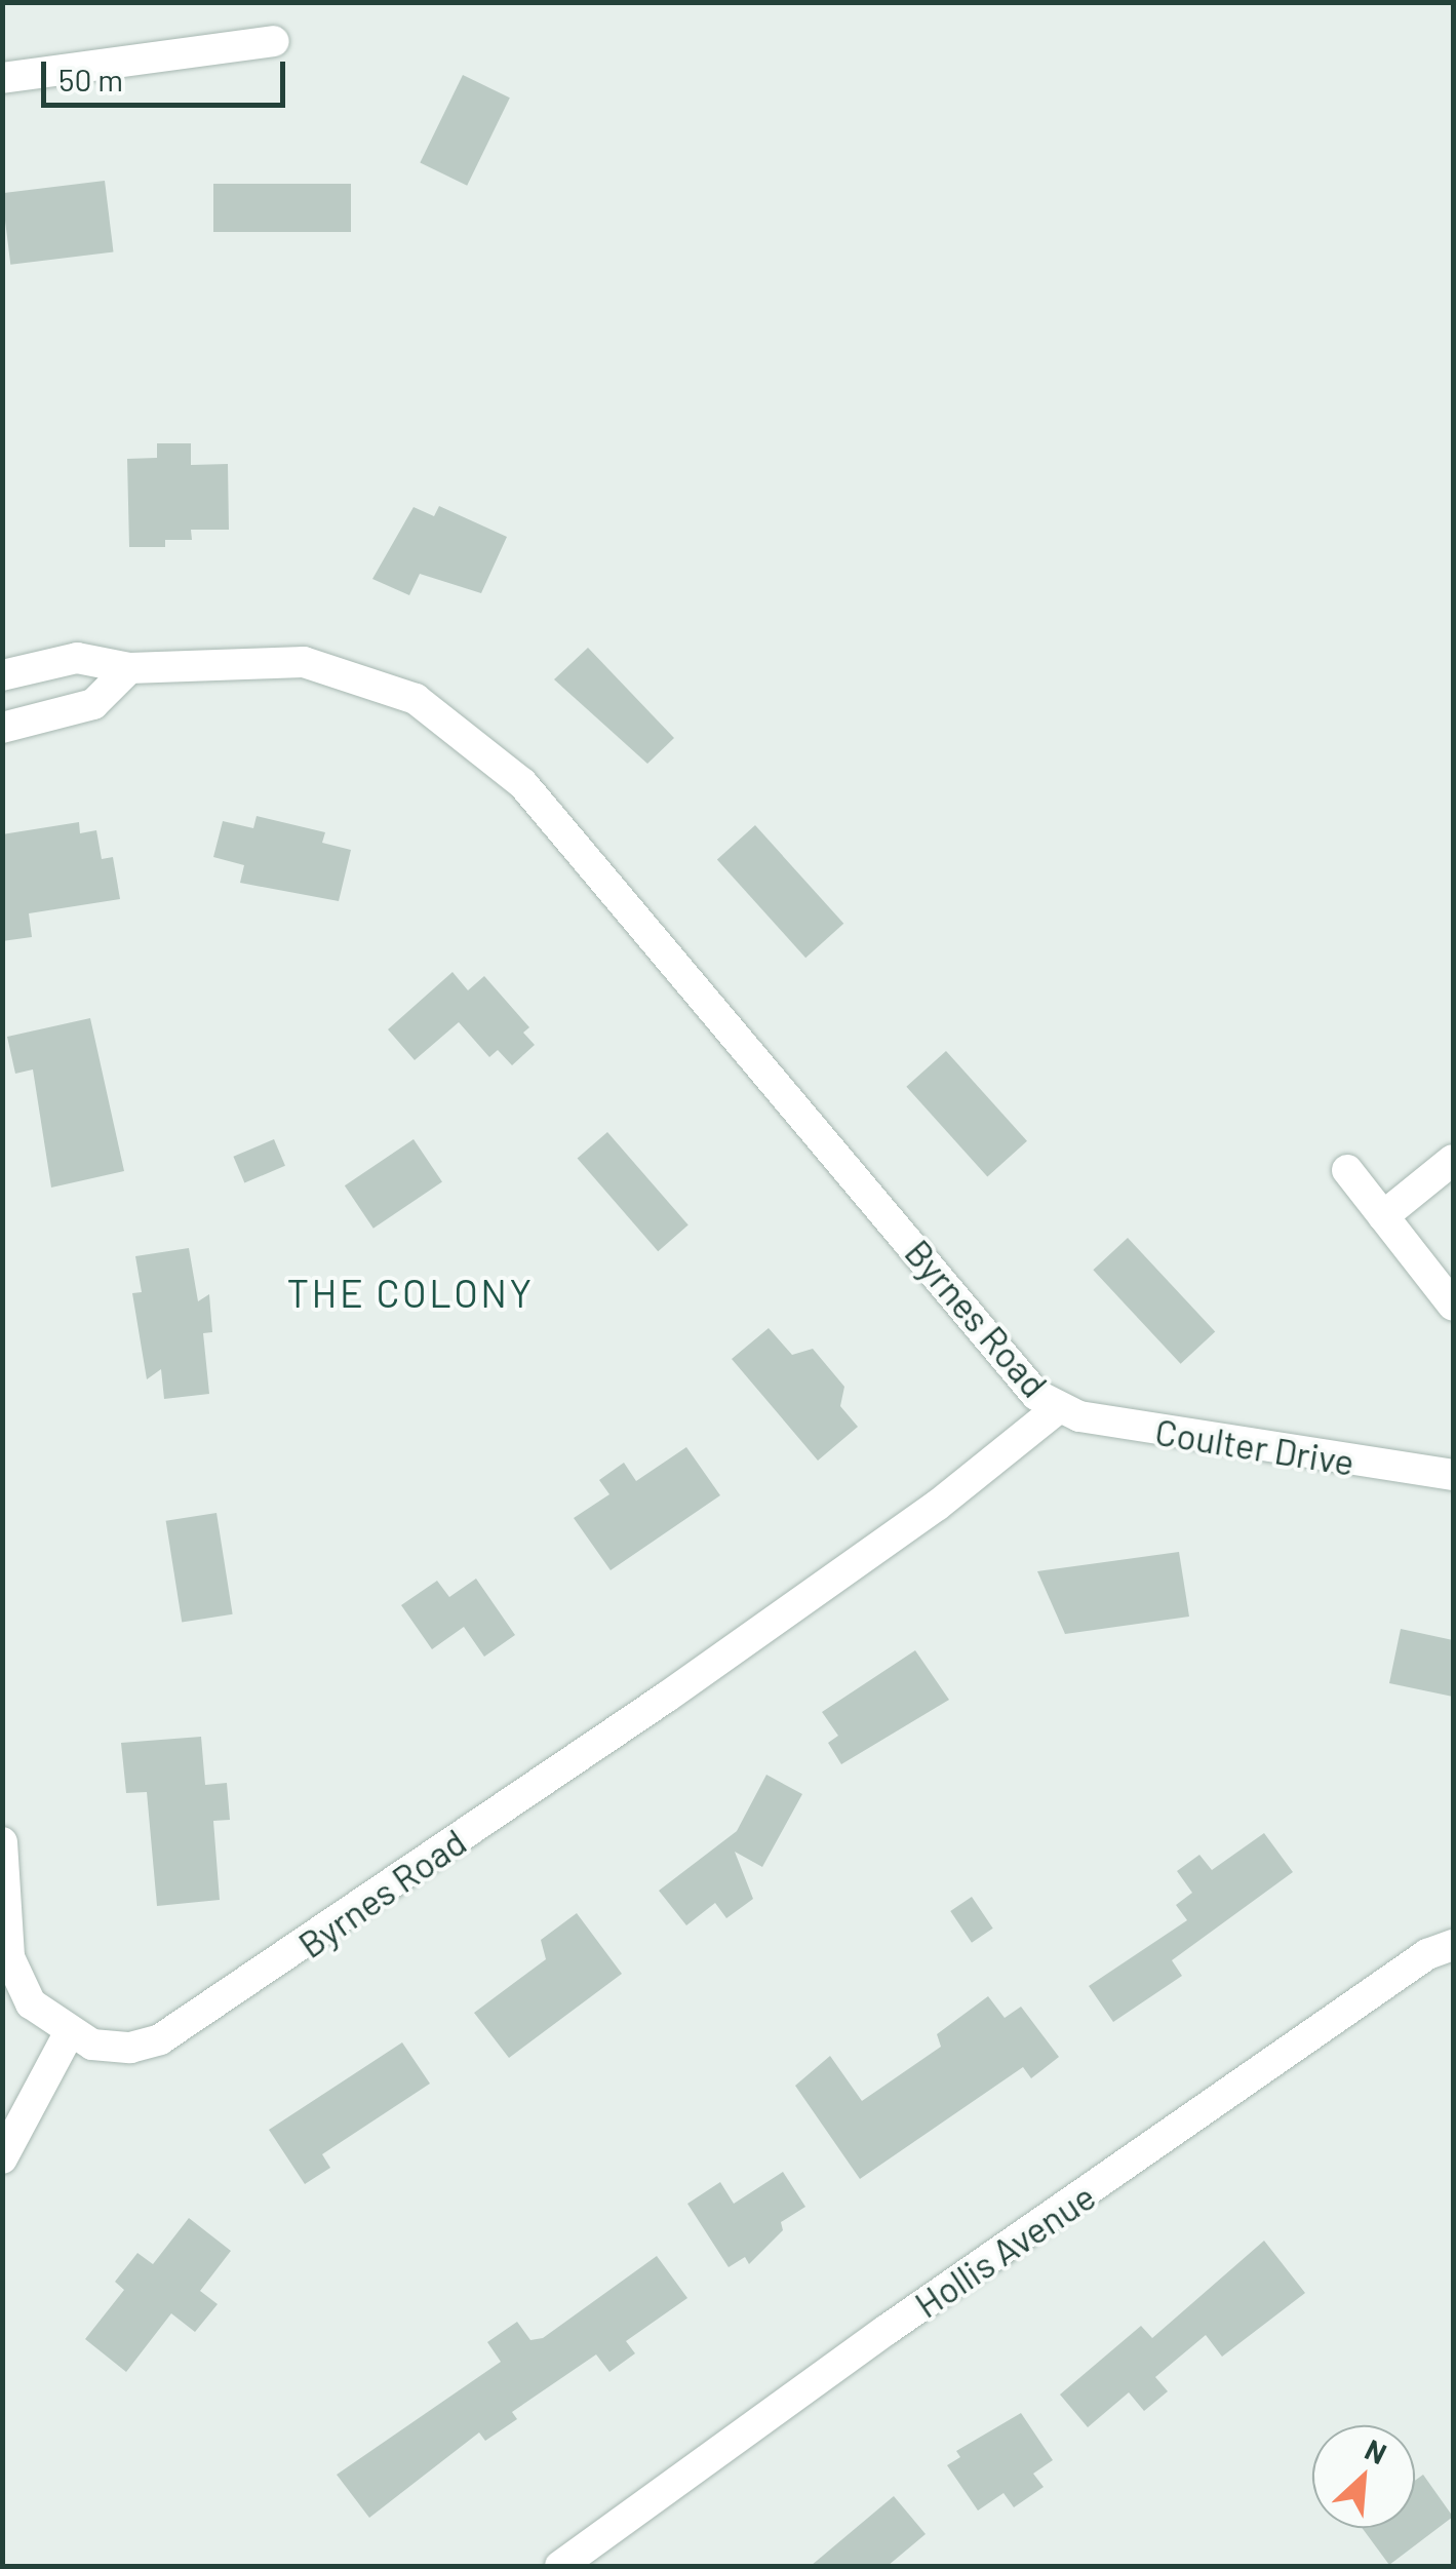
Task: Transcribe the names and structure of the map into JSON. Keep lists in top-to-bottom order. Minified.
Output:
{"streets":{"street":["Byrnes Road","Coulter Drive","Hollis Avenue"]},"crossings":[["Byrnes Road","Coulter Drive"]],"districts":["THE COLONY"],"scale_bar":"50 m","north":"top right"}
